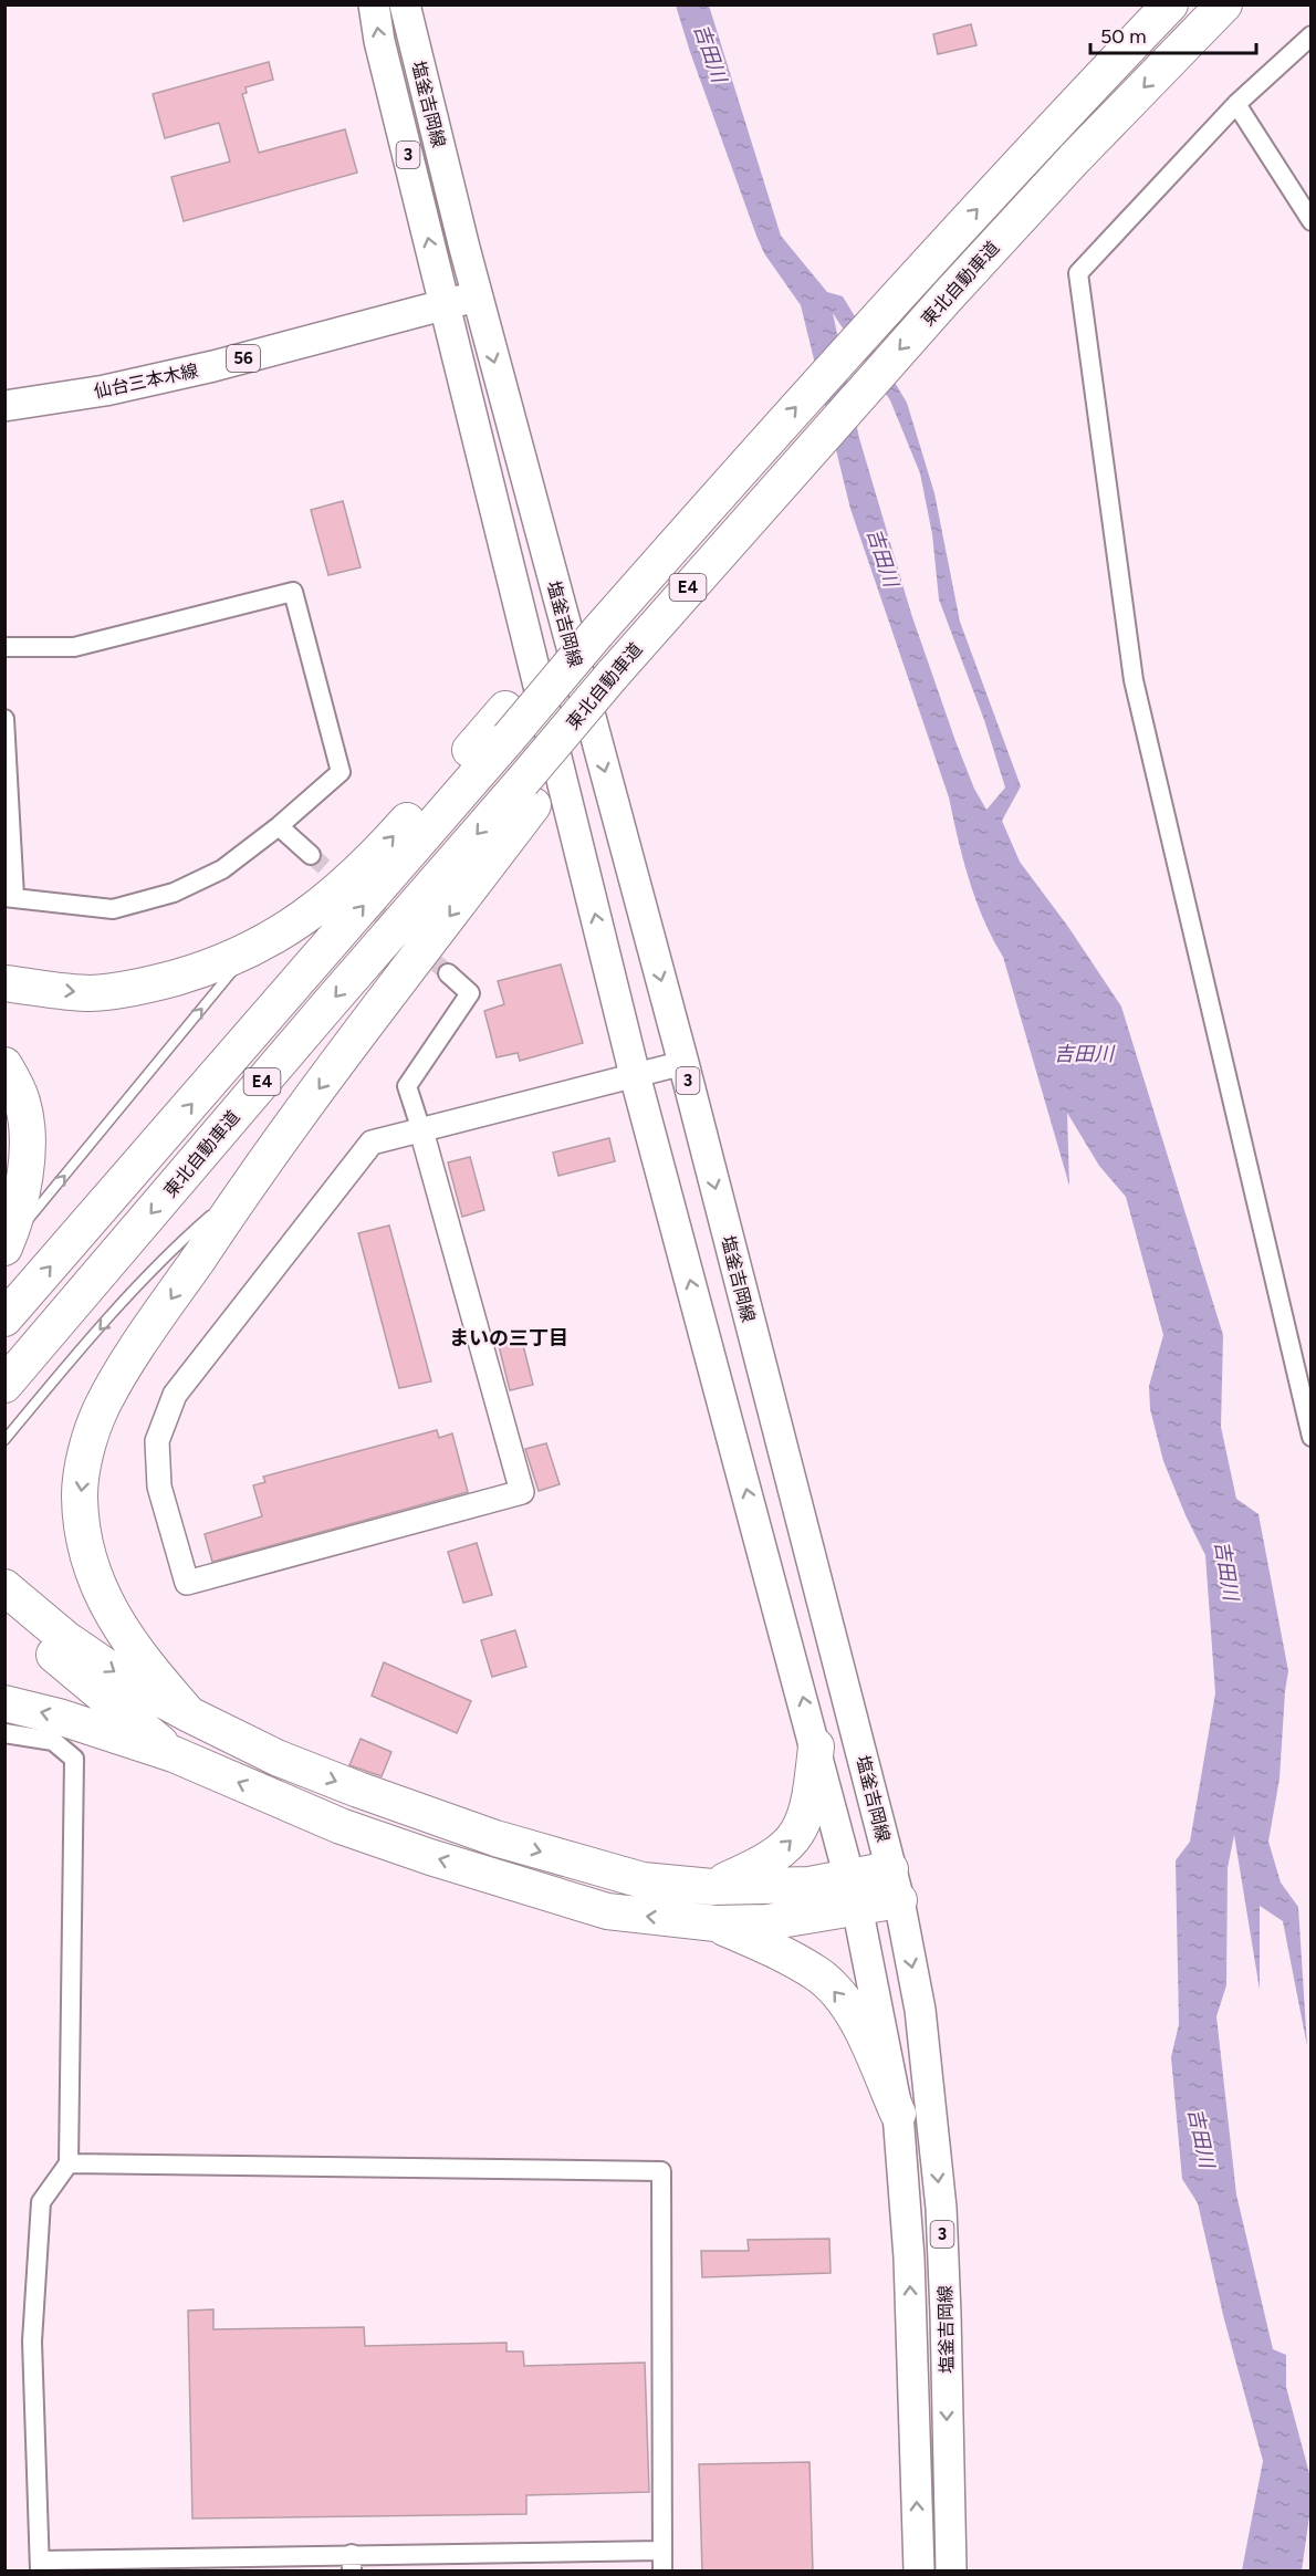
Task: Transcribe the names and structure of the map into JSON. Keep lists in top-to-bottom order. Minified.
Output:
{"streets":{"highway":["東北自動車道","E4"],"main road":["塩釜吉岡線","3","56","仙台三本木線"]},"crossings":[["塩釜吉岡線","仙台三本木線"]],"districts":["まいの三丁目"],"water":["吉田川"],"scale_bar":"50 m"}
